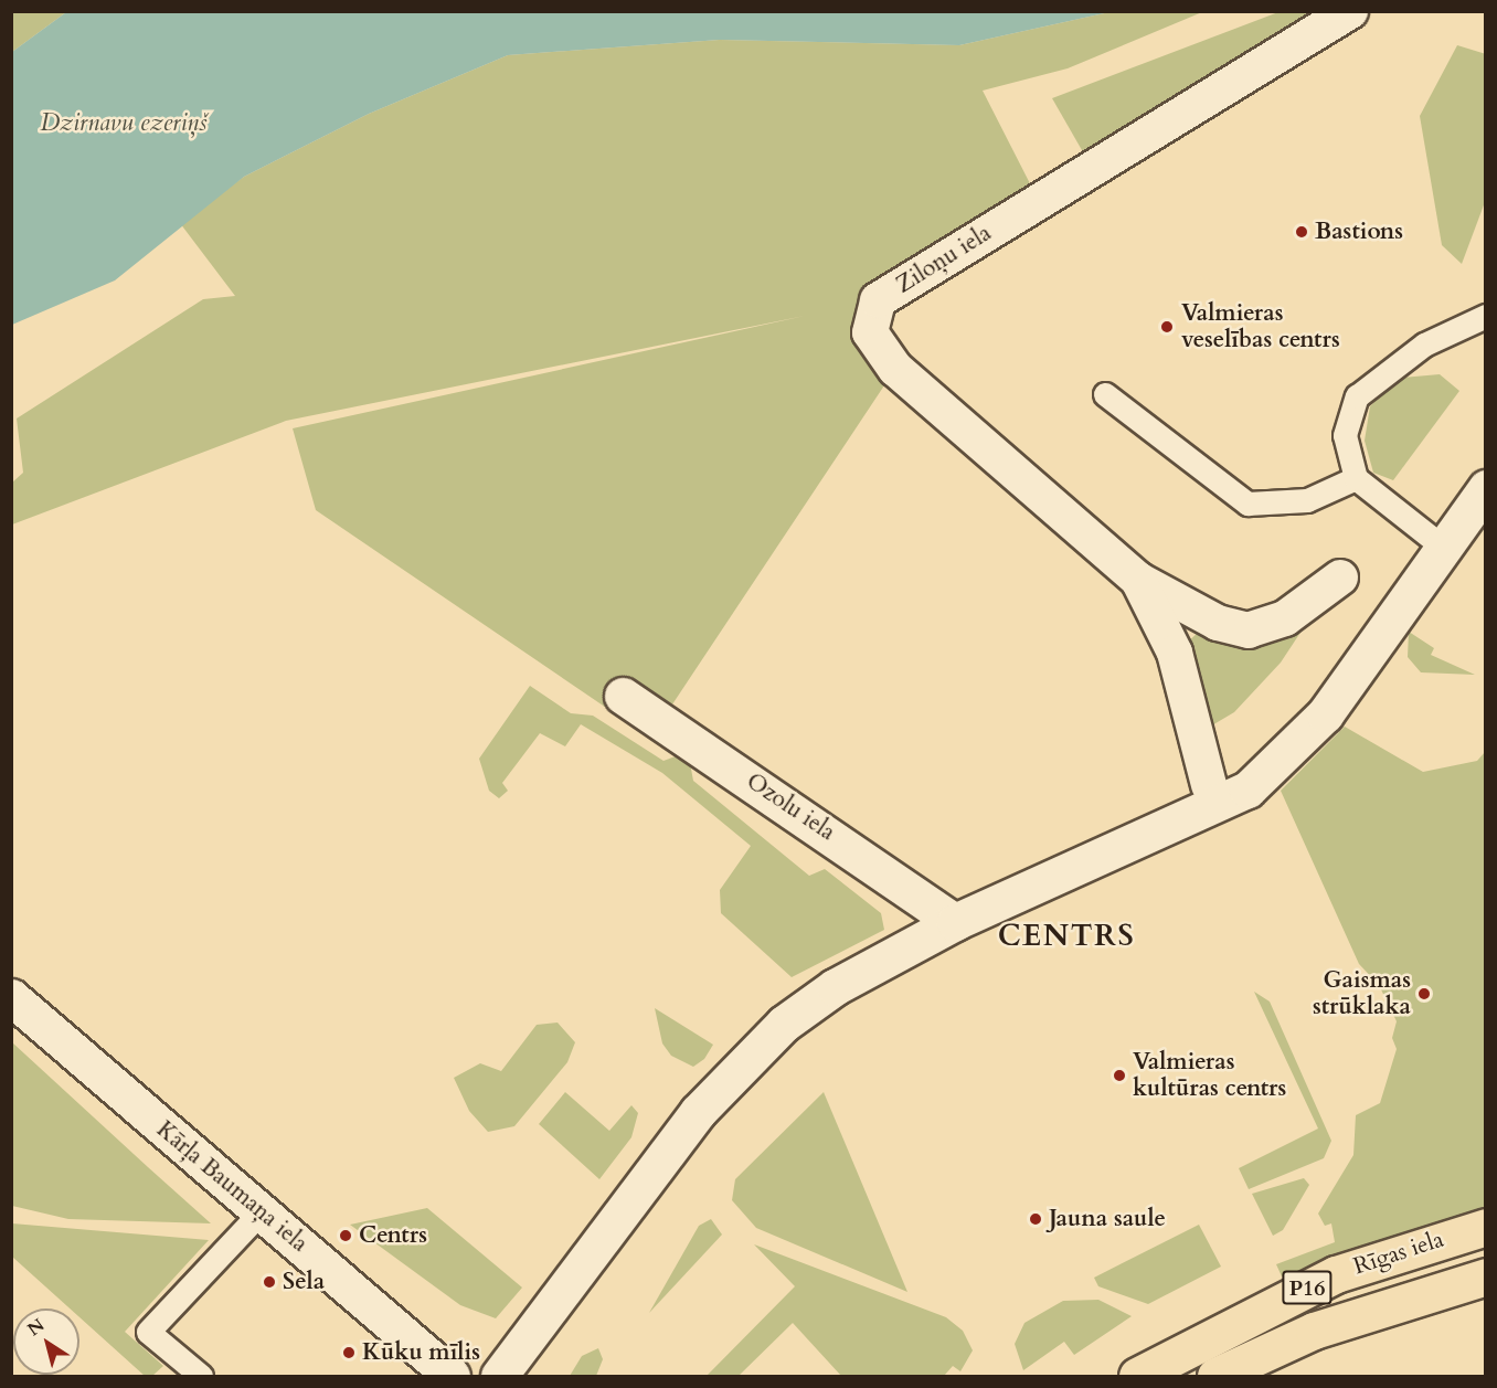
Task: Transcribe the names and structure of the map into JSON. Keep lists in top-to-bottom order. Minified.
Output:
{"streets":{"main road":["Rīgas iela","P16"],"street":["Ziloņu iela","Ozolu iela","Kārļa Baumaņa iela"]},"districts":["CENTRS"],"water":["Dzirnavu ezeriņš"],"places":["Bastions","Valmieras veselības centrs","Gaismas strūklaka","Valmieras kultūras centrs","Jauna saule","Centrs","Sela","Kūku mīlis"],"north":"top left"}
